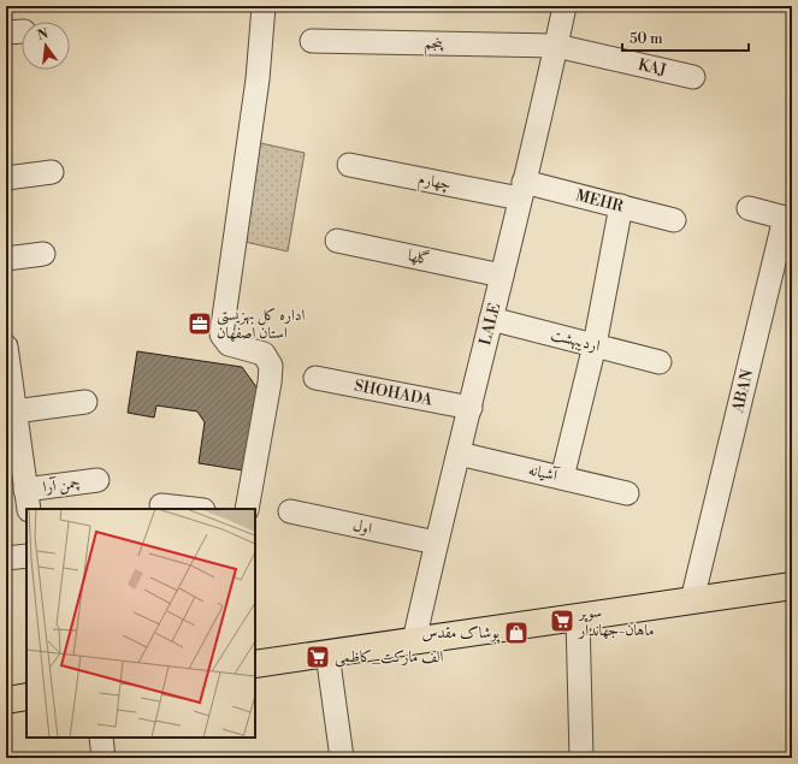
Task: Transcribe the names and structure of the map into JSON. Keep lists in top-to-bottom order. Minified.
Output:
{"streets":{"street":["پنجم","KAJ","چهارم","MEHR","گلها","LALE","اردیبهشت","ABAN","SHOHADA","آشیانه","چمن آرا","اول"]},"crossings":[["پنجم","KAJ"],["پنجم","LALE"],["KAJ","LALE"],["چهارم","MEHR"],["چهارم","LALE"],["MEHR","LALE"],["گلها","LALE"],["LALE","اردیبهشت"],["LALE","SHOHADA"],["LALE","آشیانه"],["LALE","اول"]],"places":{"office":["اداره کل بهزیستی استان اصفهان"],"supermarket":["سوپر ماهان-جهاندار","الف مارکت_کاظمی"],"shop":["پوشاک مقدس"]},"scale_bar":"50 m","north":"top"}
